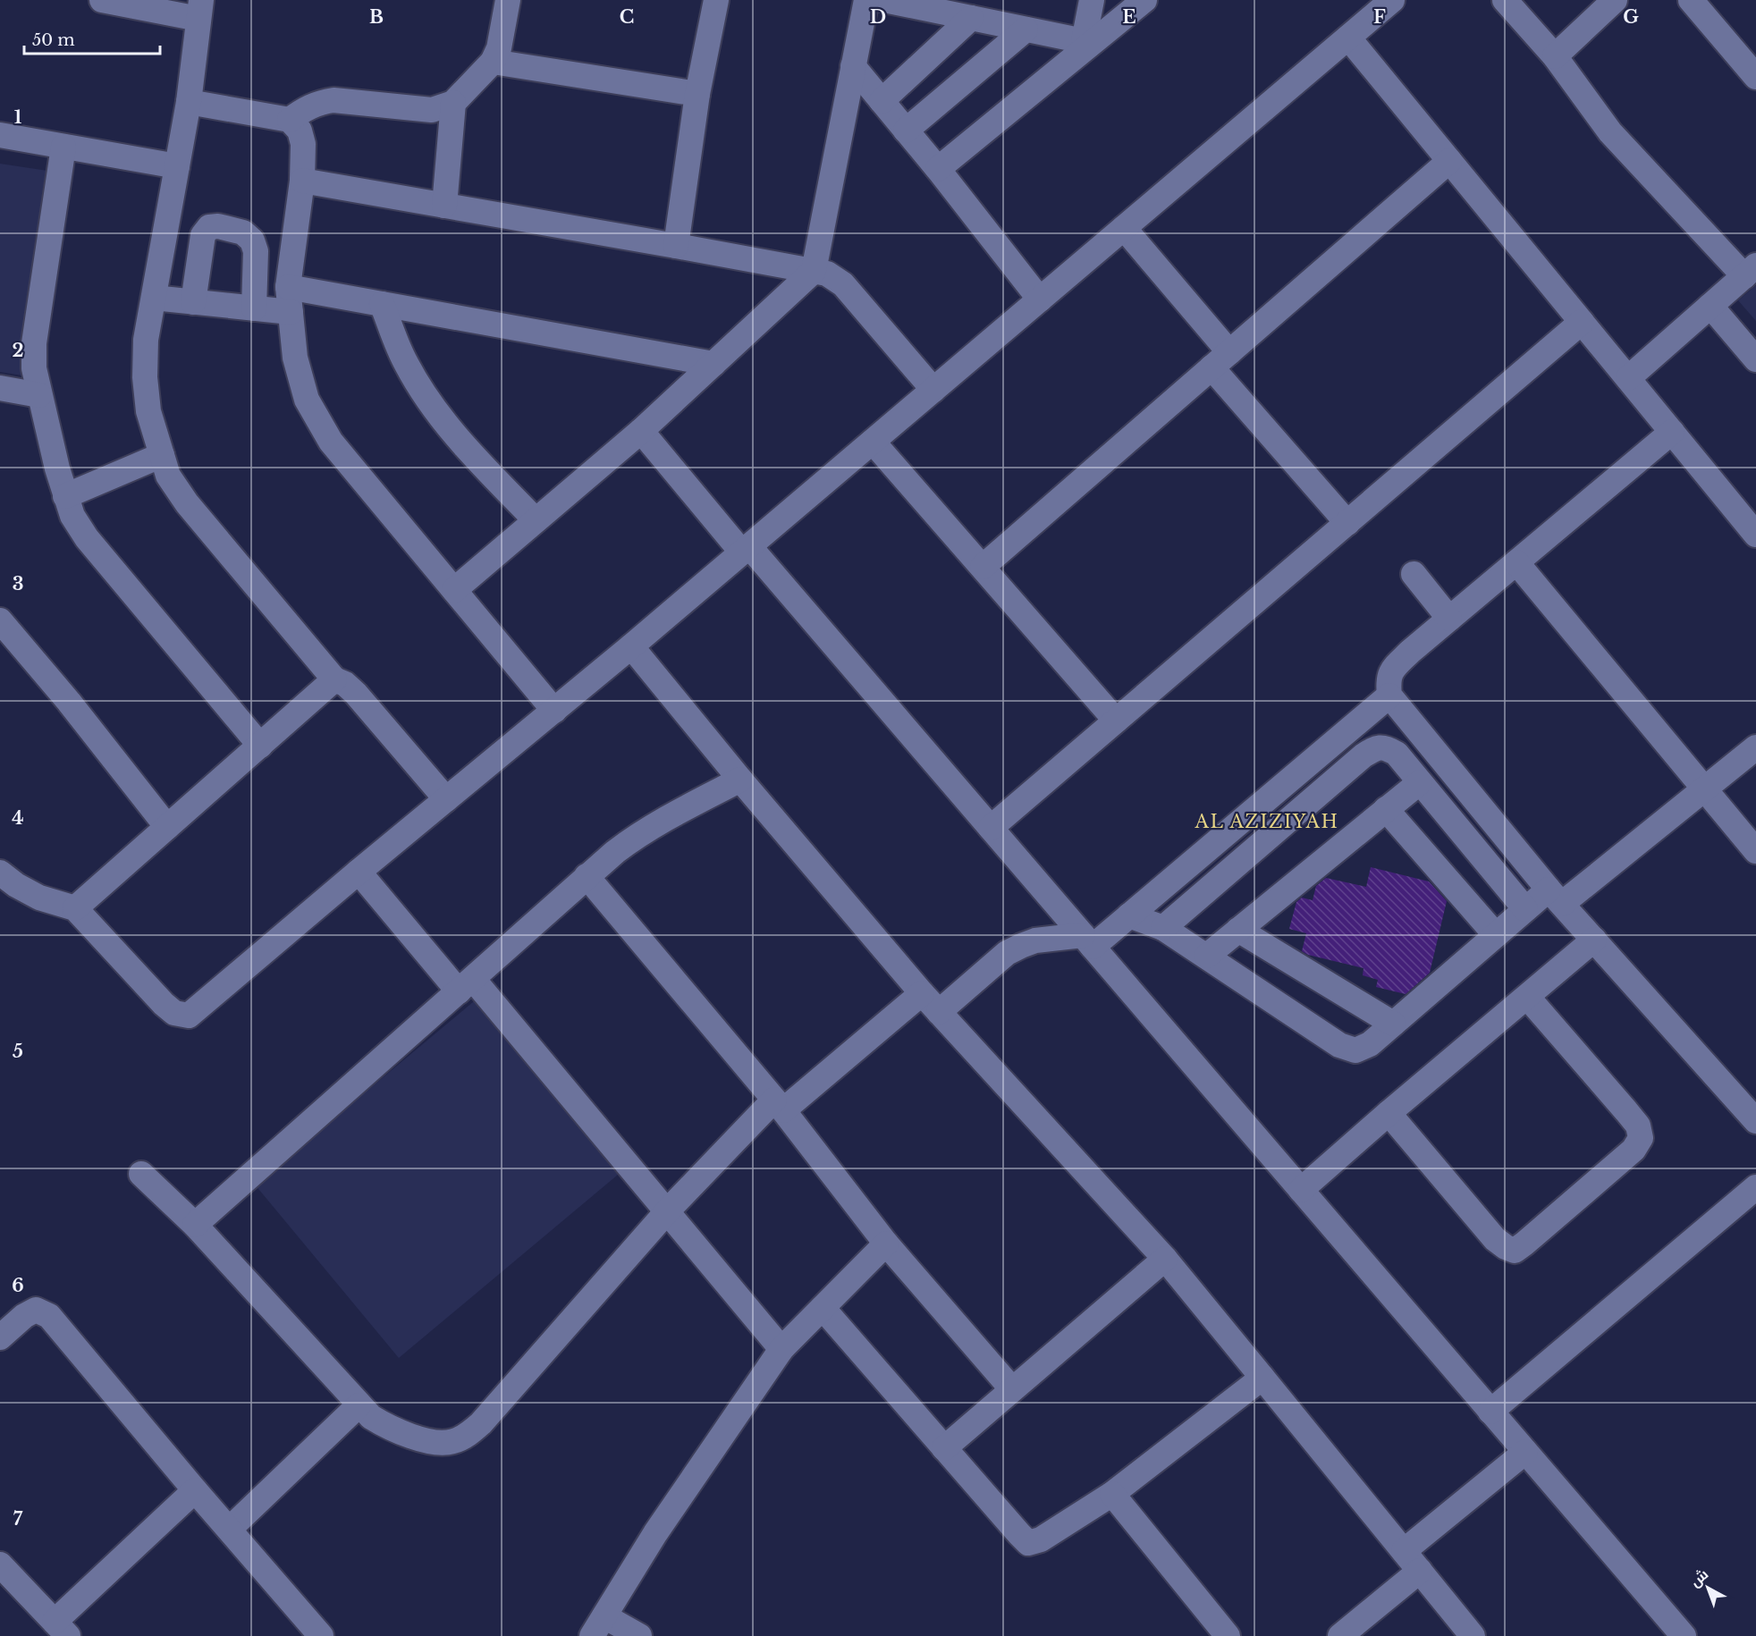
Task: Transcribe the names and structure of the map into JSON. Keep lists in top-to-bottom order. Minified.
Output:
{"districts":["AL AZIZIYAH"],"scale_bar":"50 m","north":"top left","grid":{"columns":["B","C","D","E","F","G"],"rows":["1","2","3","4","5","6","7"]}}
